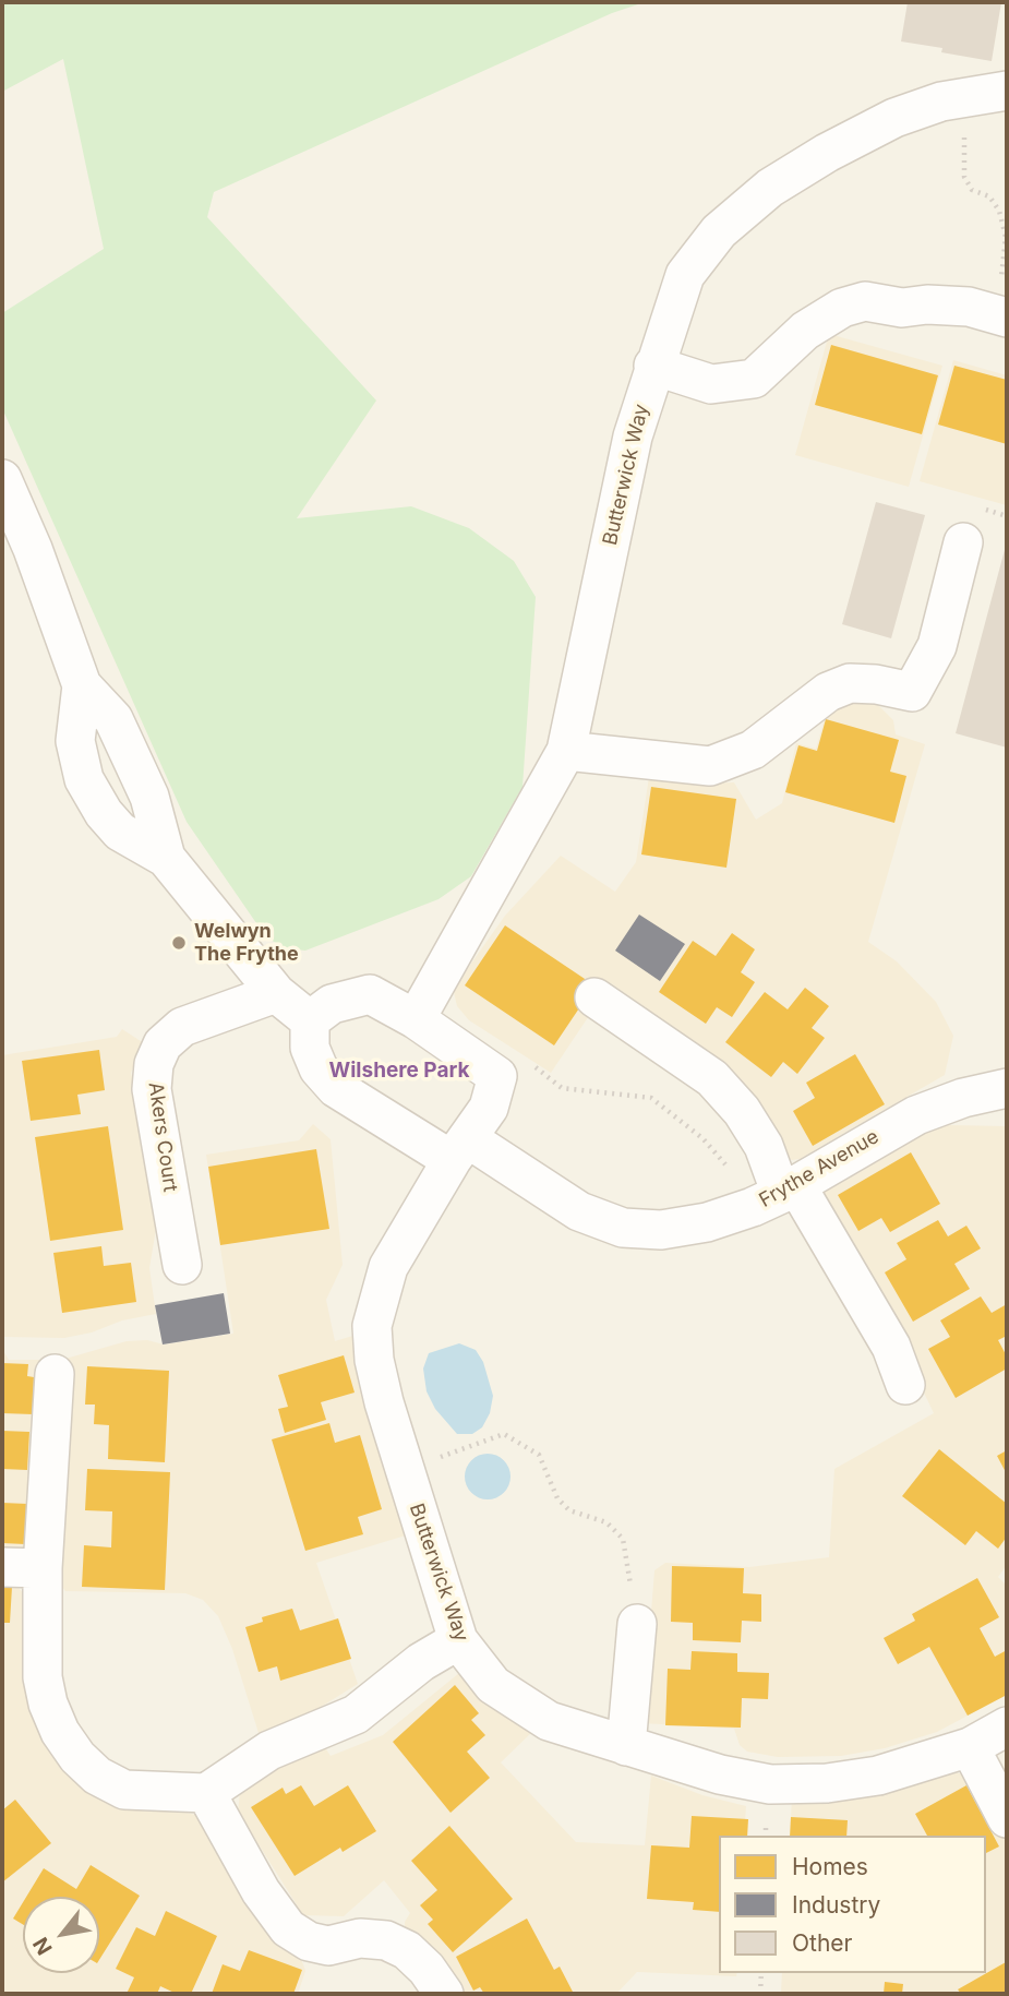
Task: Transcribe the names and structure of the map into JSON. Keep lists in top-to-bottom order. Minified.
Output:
{"streets":{"street":["Butterwick Way","Akers Court","Frythe Avenue"]},"crossings":[["Butterwick Way","Frythe Avenue"]],"districts":["Wilshere Park"],"places":["Welwyn The Frythe"],"legend":["Homes","Industry","Other"],"north":"bottom left"}
